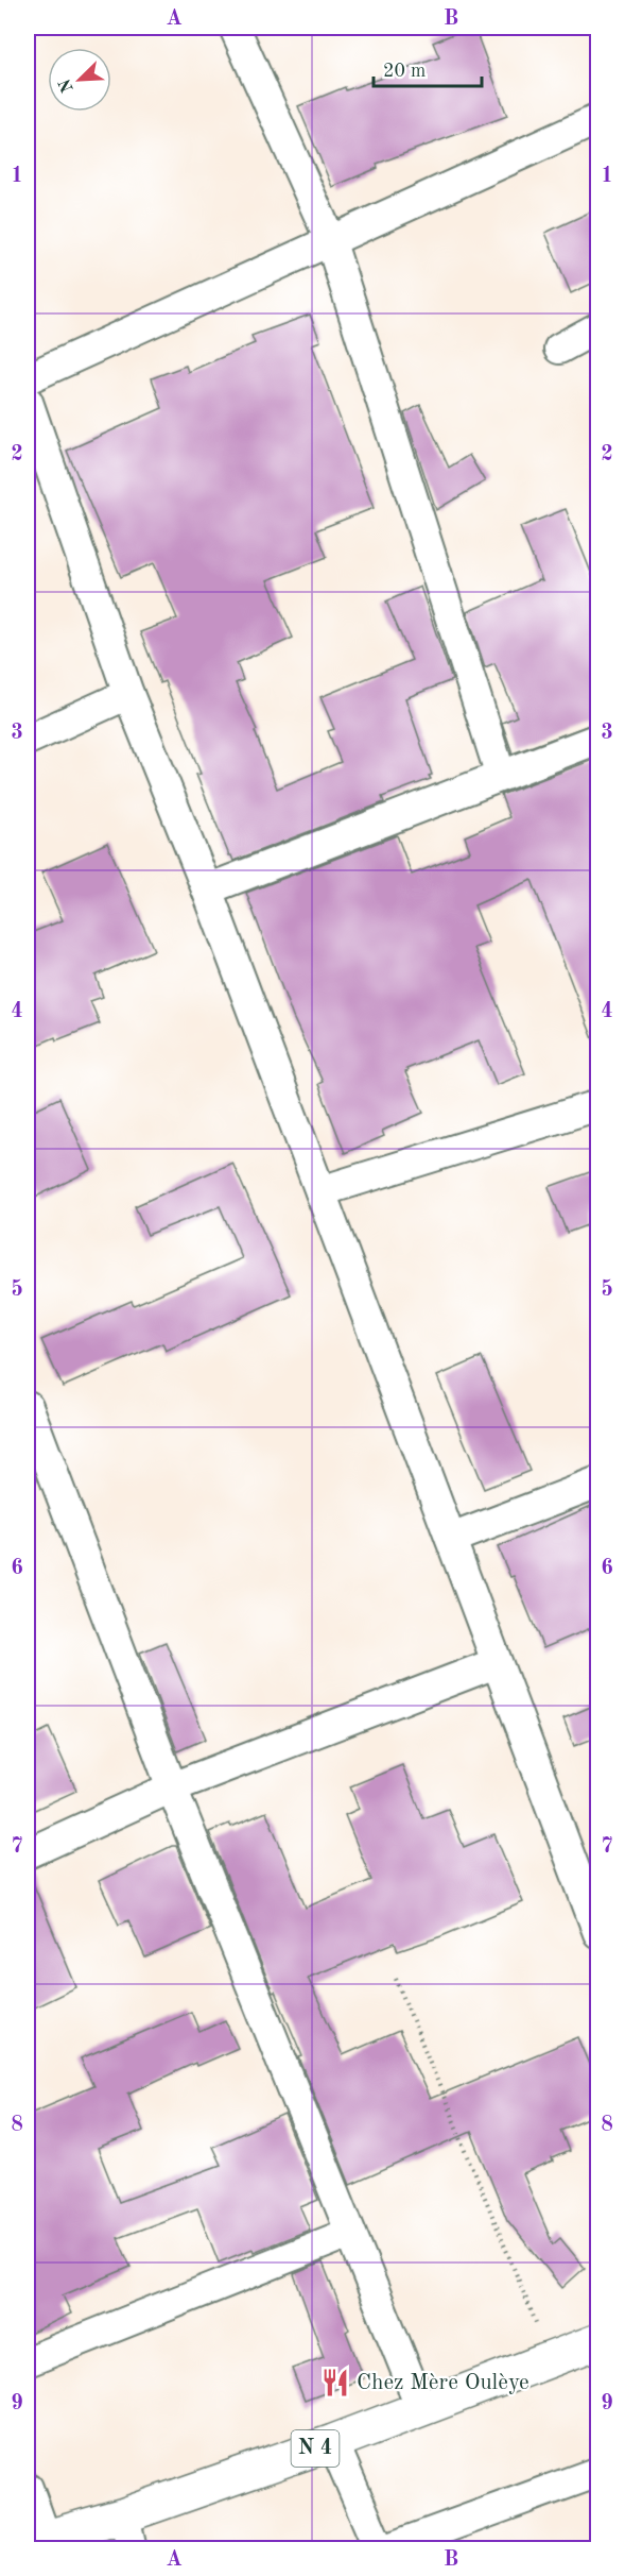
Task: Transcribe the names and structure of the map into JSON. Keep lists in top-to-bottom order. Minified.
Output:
{"streets":{"main road":["N 4"]},"places":{"restaurant":["Chez Mère Oulèye"]},"scale_bar":"20 m","north":"bottom left","grid":{"columns":["A","B"],"rows":["1","2","3","4","5","6","7","8","9"]}}
